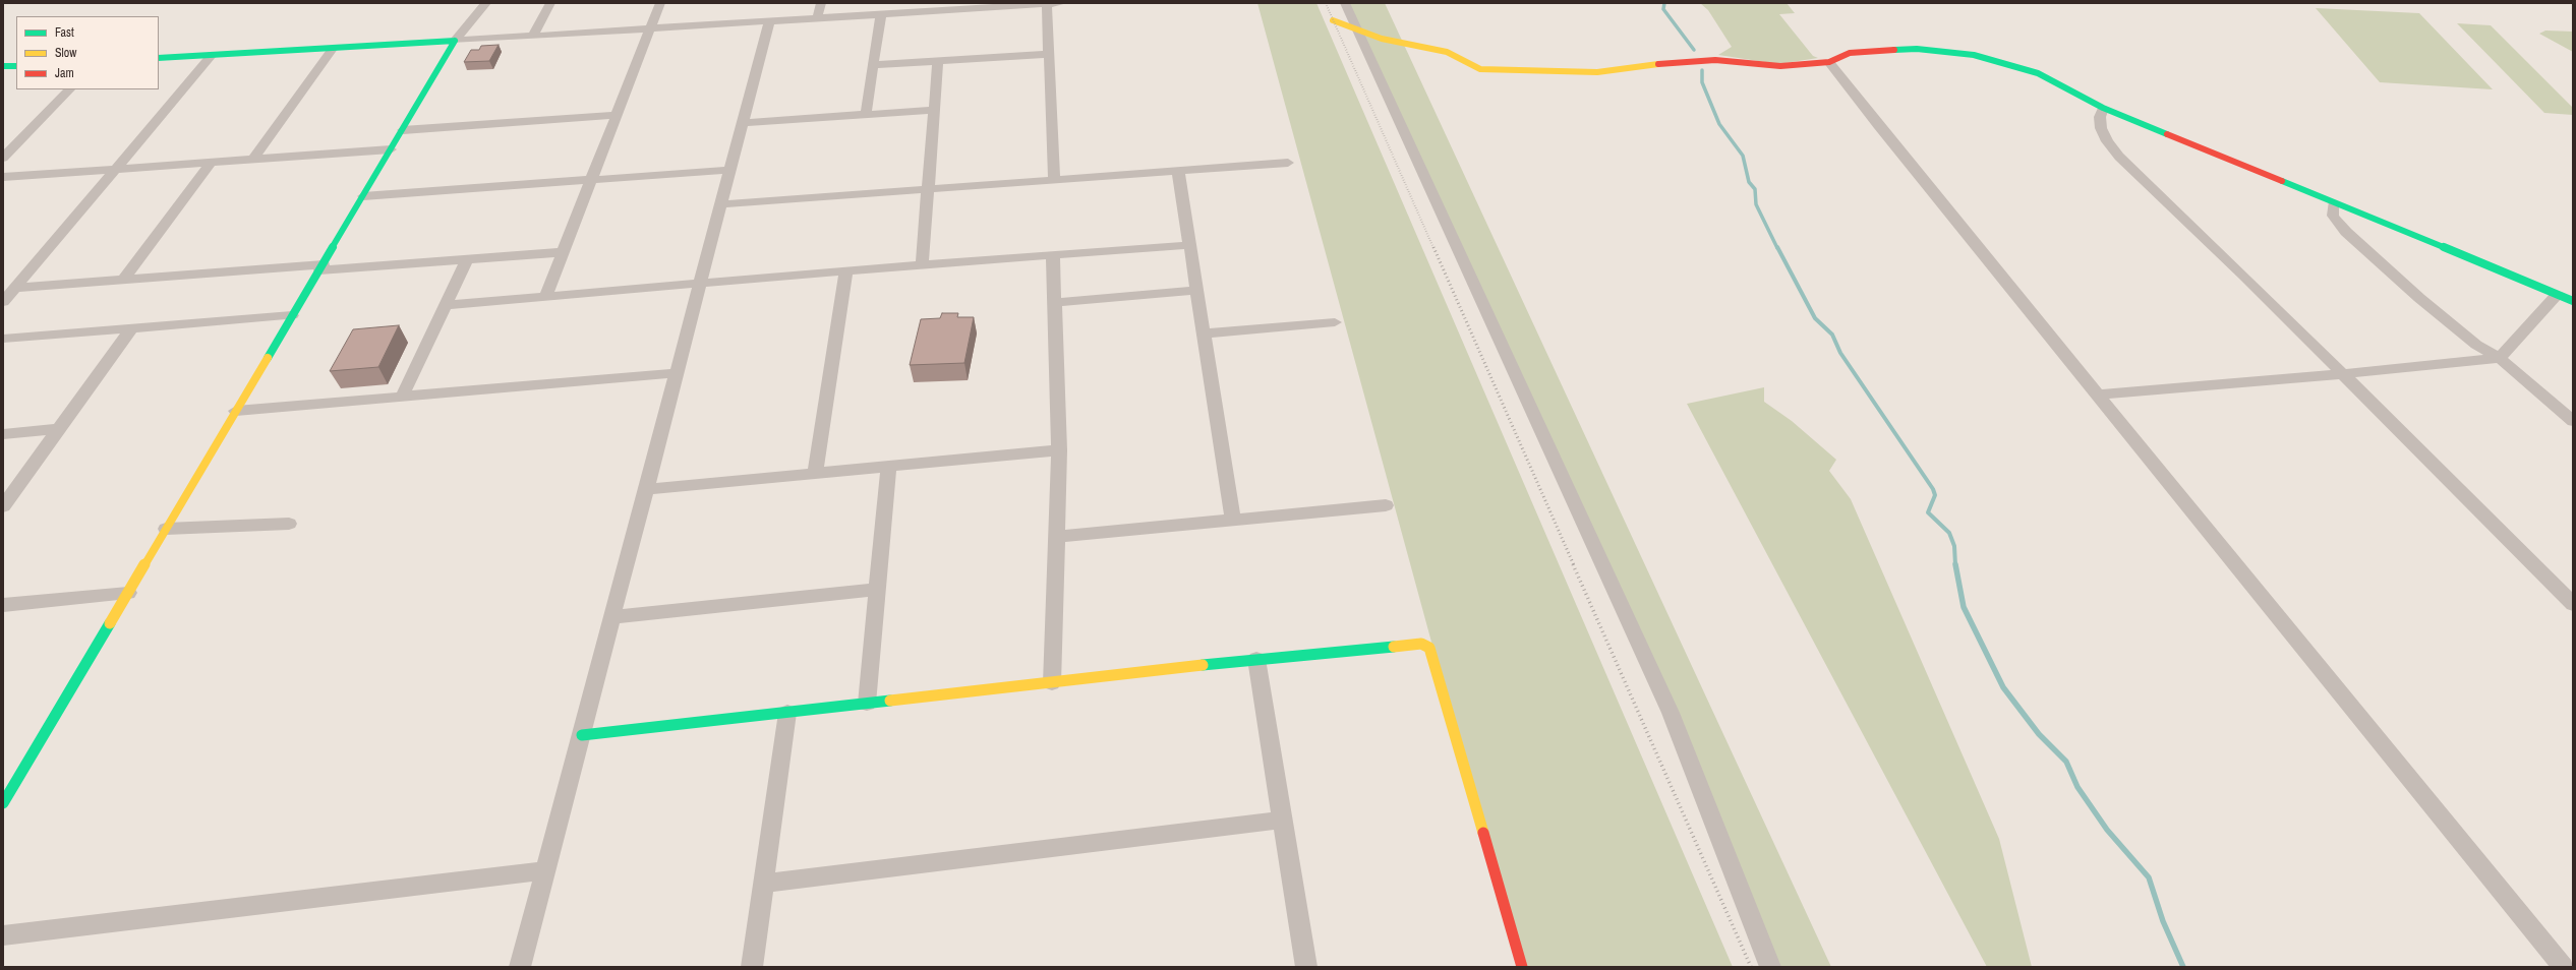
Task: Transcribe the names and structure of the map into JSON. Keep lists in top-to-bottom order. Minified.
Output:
{"legend":["Fast","Slow","Jam"]}
